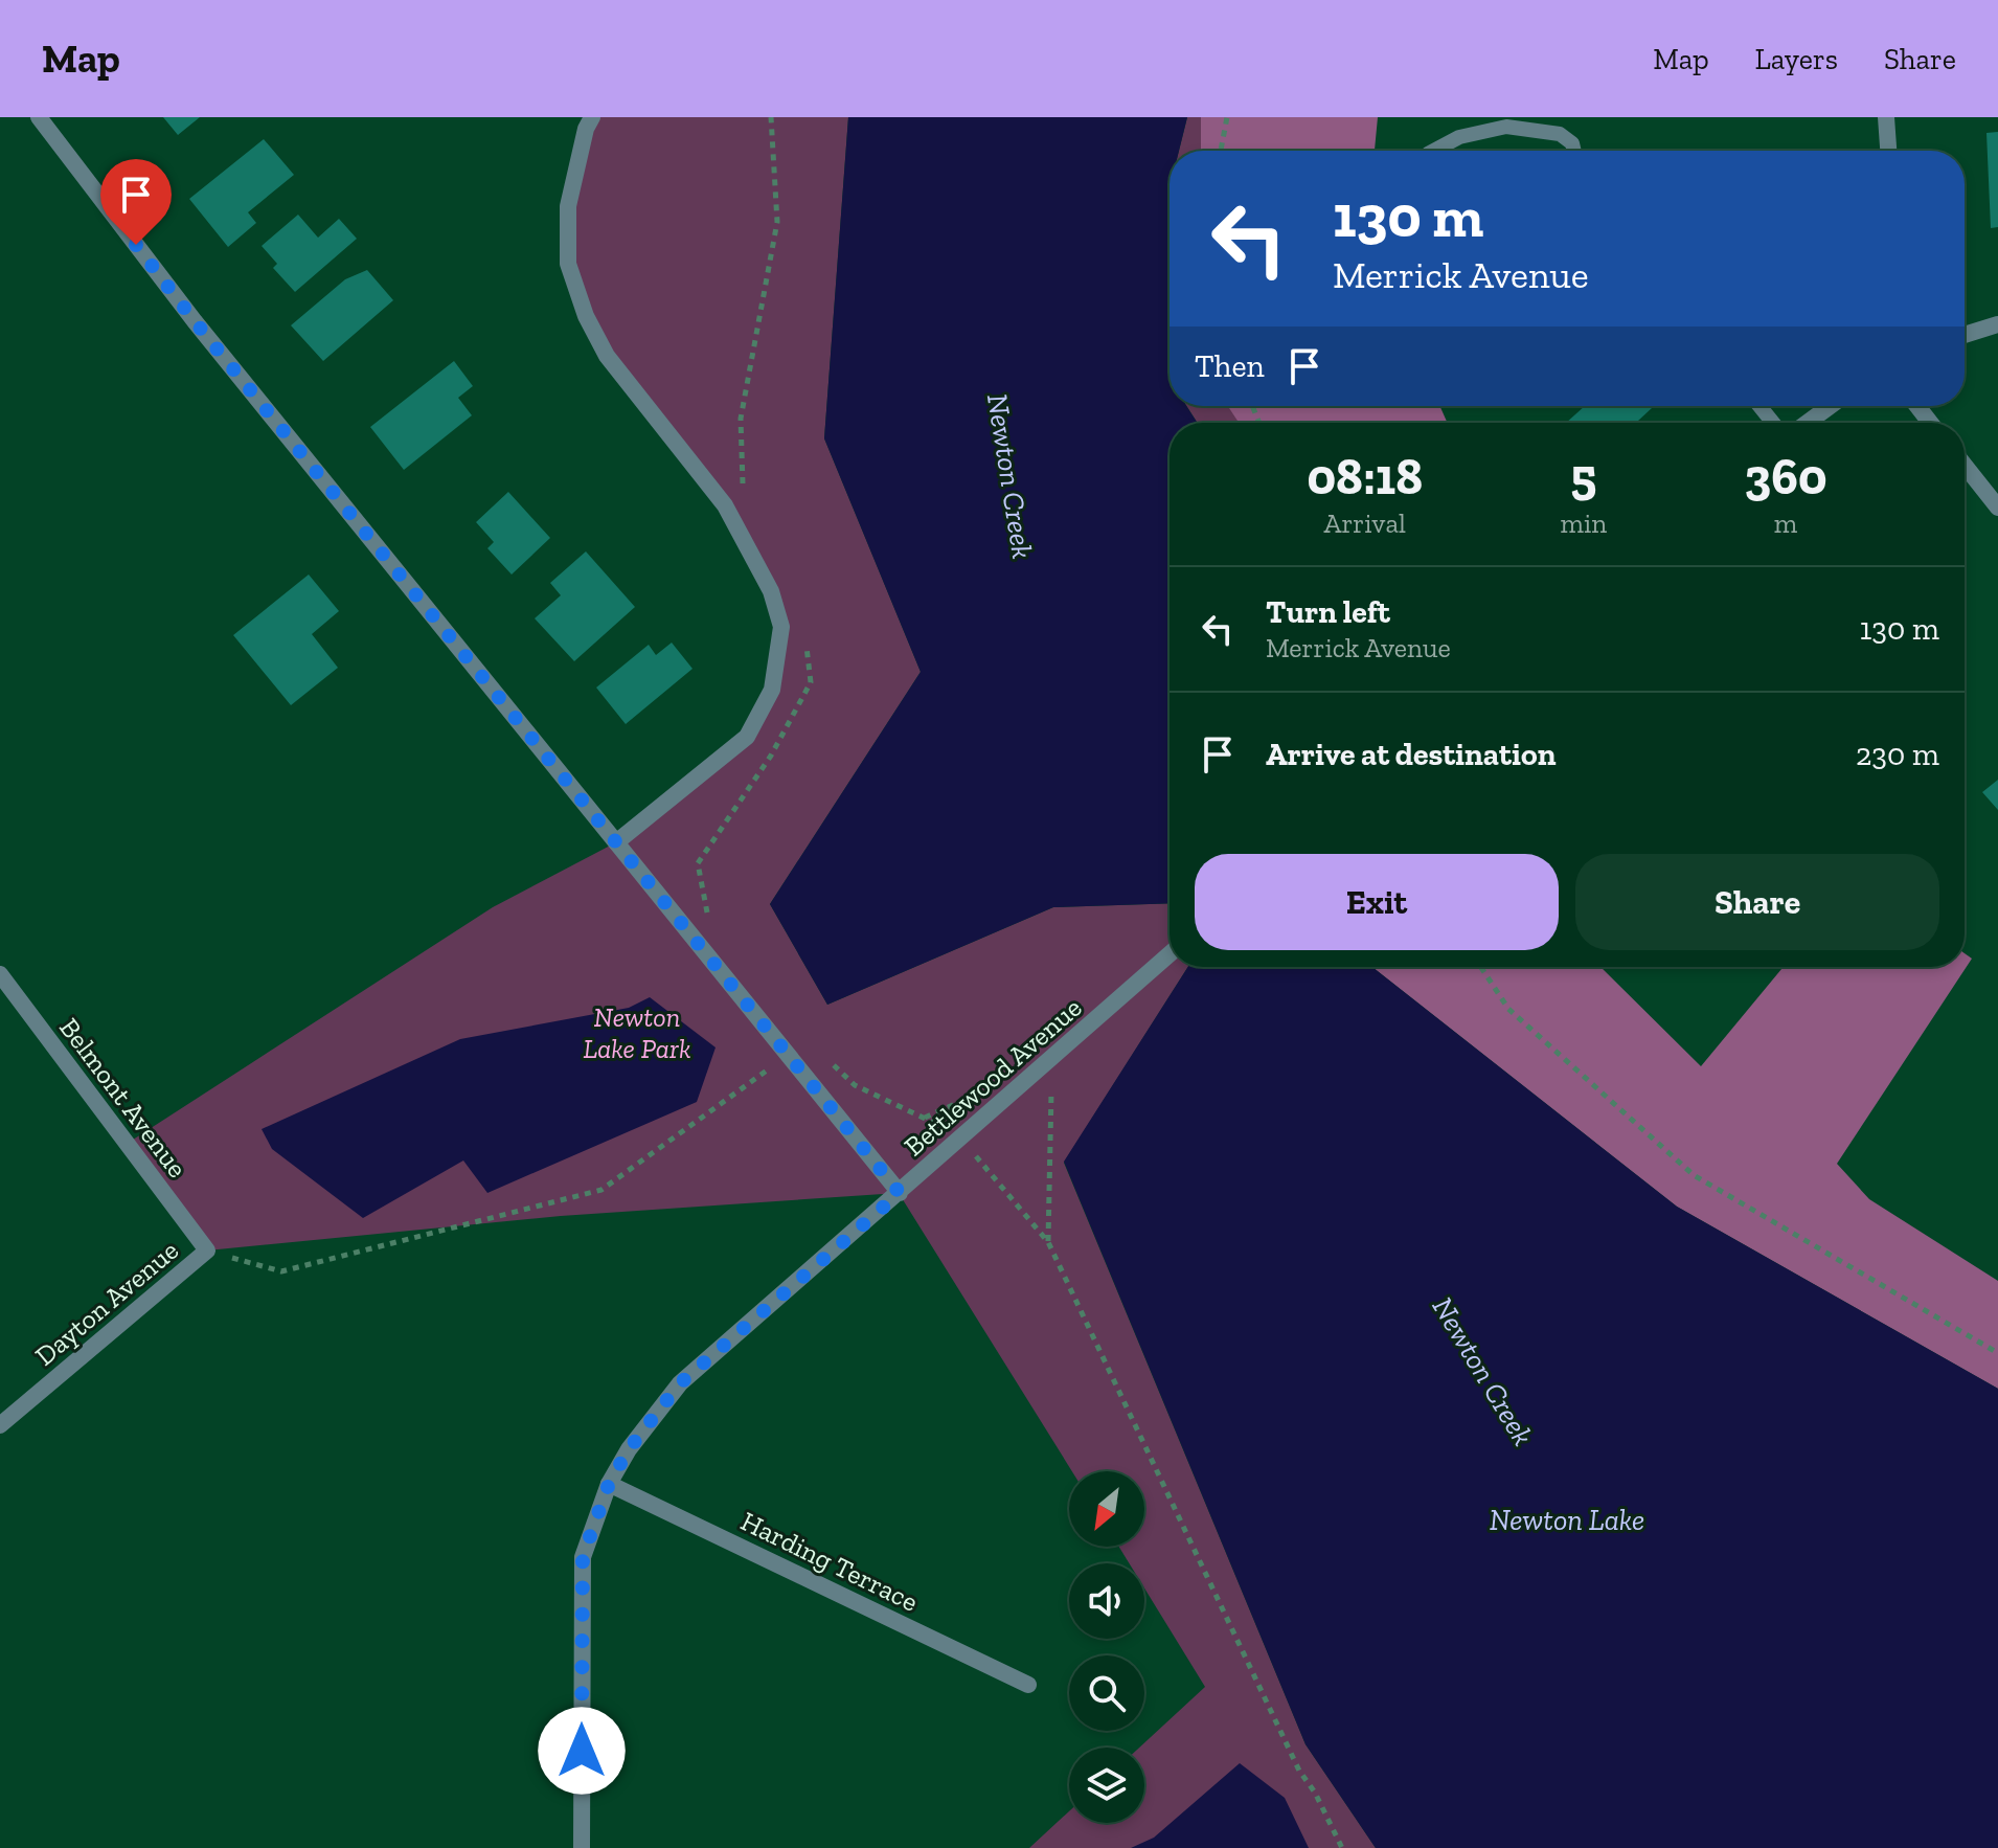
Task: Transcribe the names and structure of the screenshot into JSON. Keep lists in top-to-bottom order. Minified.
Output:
{"streets":{"street":["Bettlewood Avenue","Belmont Avenue","Dayton Avenue","Harding Terrace"]},"crossings":[["Bettlewood Avenue","Harding Terrace"],["Belmont Avenue","Dayton Avenue"]],"water":["Newton Creek","Newton Lake"],"parks":["Newton Lake Park"],"north":"bottom left","page":{"header":"Map","nav":["Map","Layers","Share"],"turn":["130 m","Merrick Avenue"],"then":"Then","eta":["08:18","Arrival","5","min","360","m"],"list":[{"name":"Turn left","note":"Merrick Avenue","value":"130 m"},{"name":"Arrive at destination","value":"230 m"}],"buttons":["Exit","Share"]}}
